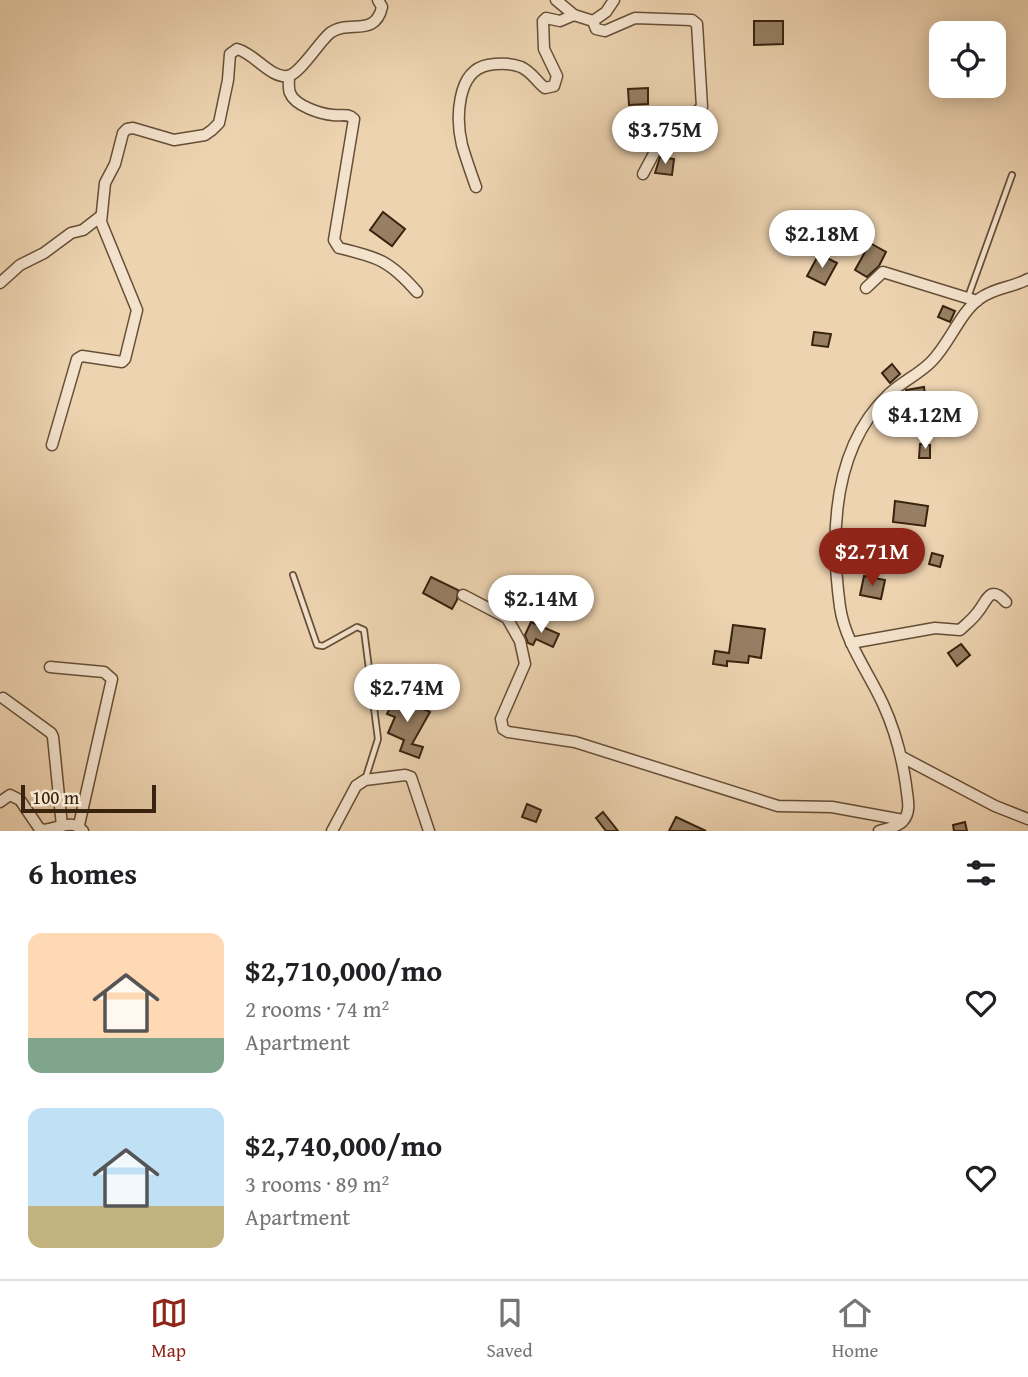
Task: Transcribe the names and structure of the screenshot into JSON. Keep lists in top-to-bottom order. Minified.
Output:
{"scale_bar":"100 m","page":{"price":["$3.75M","$2.18M","$4.12M","$2.71M","$2.14M","$2.74M"],"scale":"100 m","heading":"6 homes","list":[{"name":"$2,710,000/mo","note":"2 rooms · 74 m² · Apartment"},{"name":"$2,740,000/mo","note":"3 rooms · 89 m² · Apartment"}],"tabs":["Map","Saved","Home"]}}
